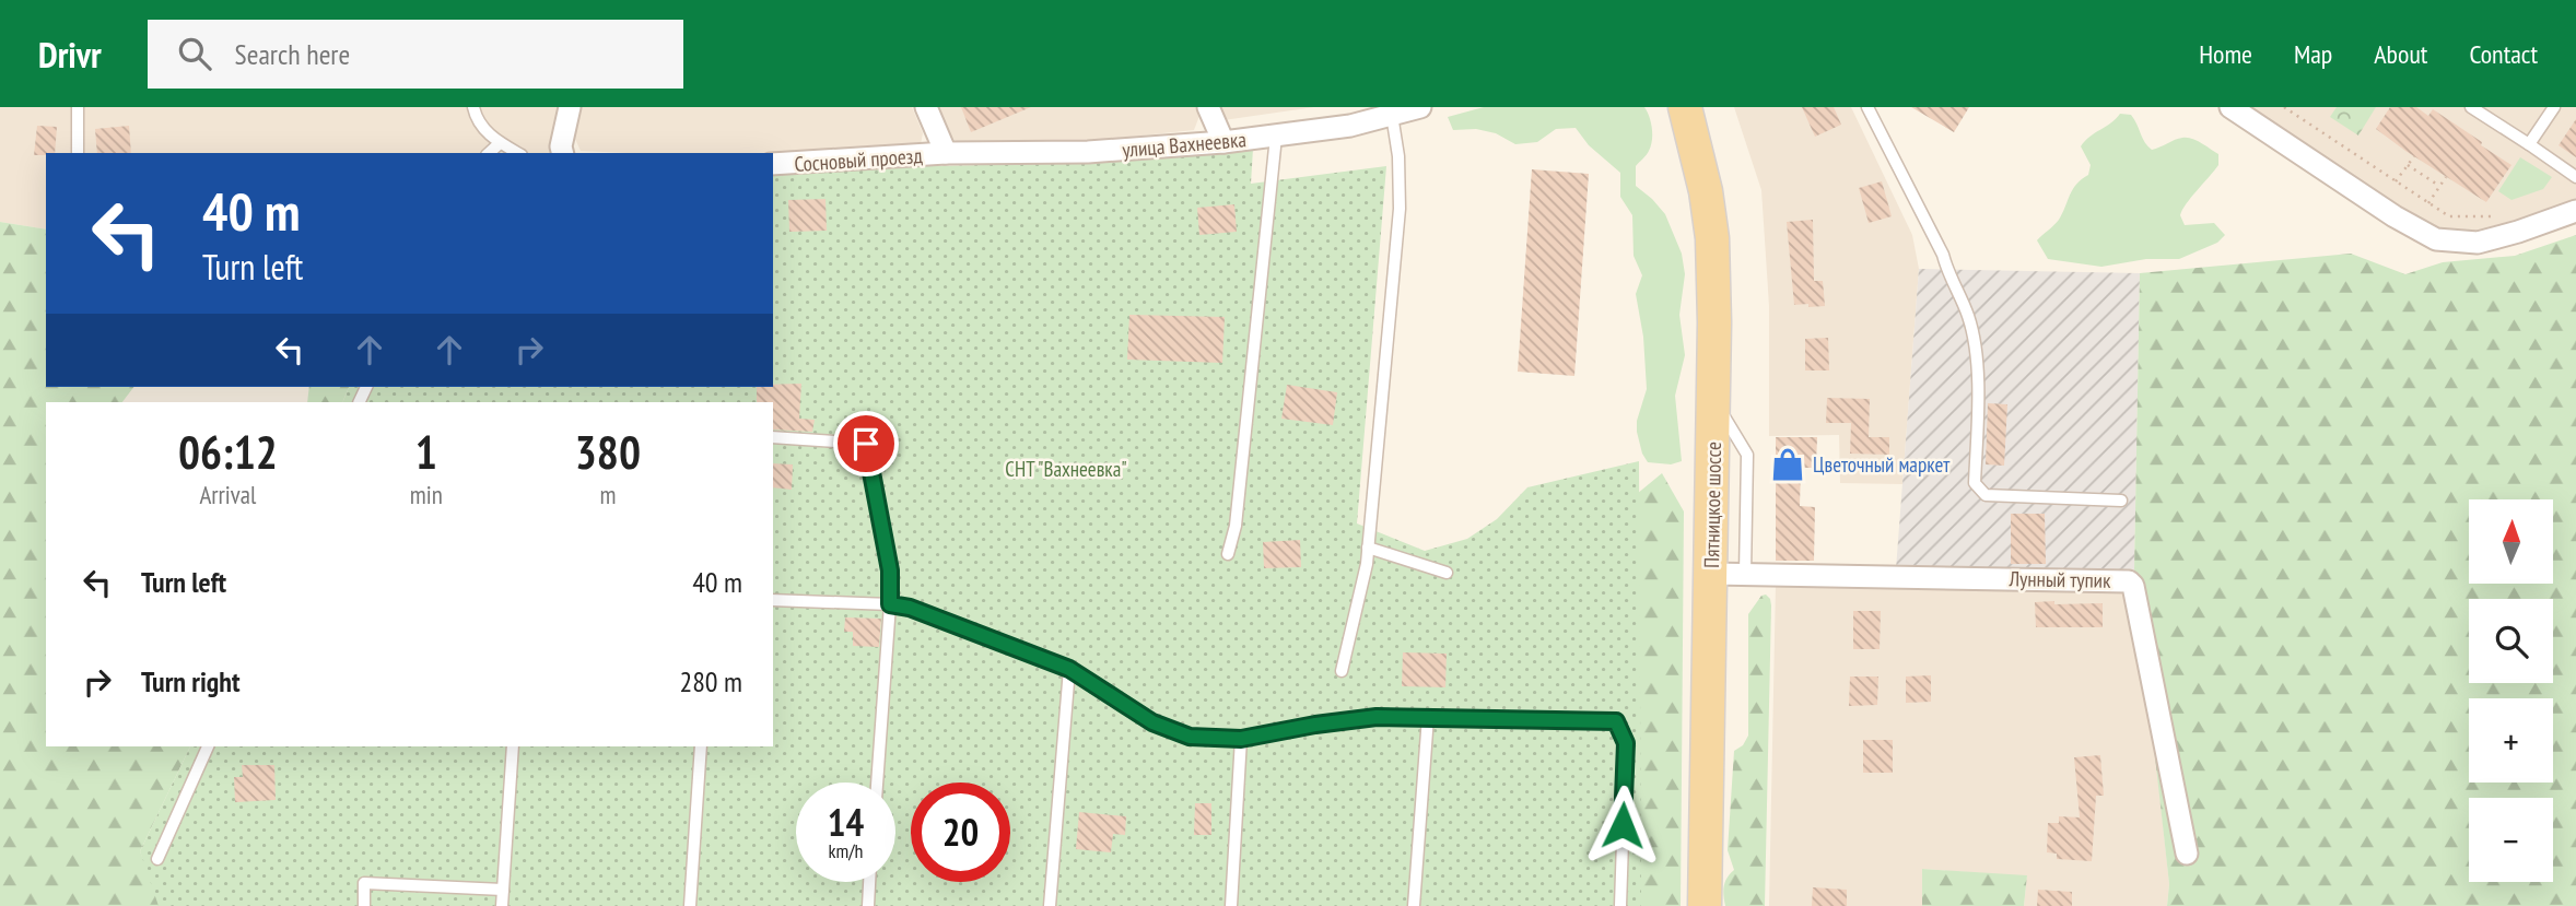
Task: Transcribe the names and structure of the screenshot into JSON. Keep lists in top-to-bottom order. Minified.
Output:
{"streets":{"main road":["Пятницкое шоссе"],"street":["улица Вахнеевка","Сосновый проезд","Лунный тупик"]},"crossings":[["улица Вахнеевка","Сосновый проезд"],["Пятницкое шоссе","Лунный тупик"]],"parks":["СНТ \"Вахнеевка\""],"places":{"shop":["Цветочный маркет"]},"north":"top","page":{"header":"Drivr","search":"Search here","nav":["Home","Map","About","Contact"],"turn":["40 m","Turn left"],"eta":["06:12","Arrival","1","min","380","m"],"map_buttons":["+","−"],"list":[{"name":"Turn left","value":"40 m"},{"name":"Turn right","value":"280 m"}],"speed":"14 km/h","limit":"20"}}
